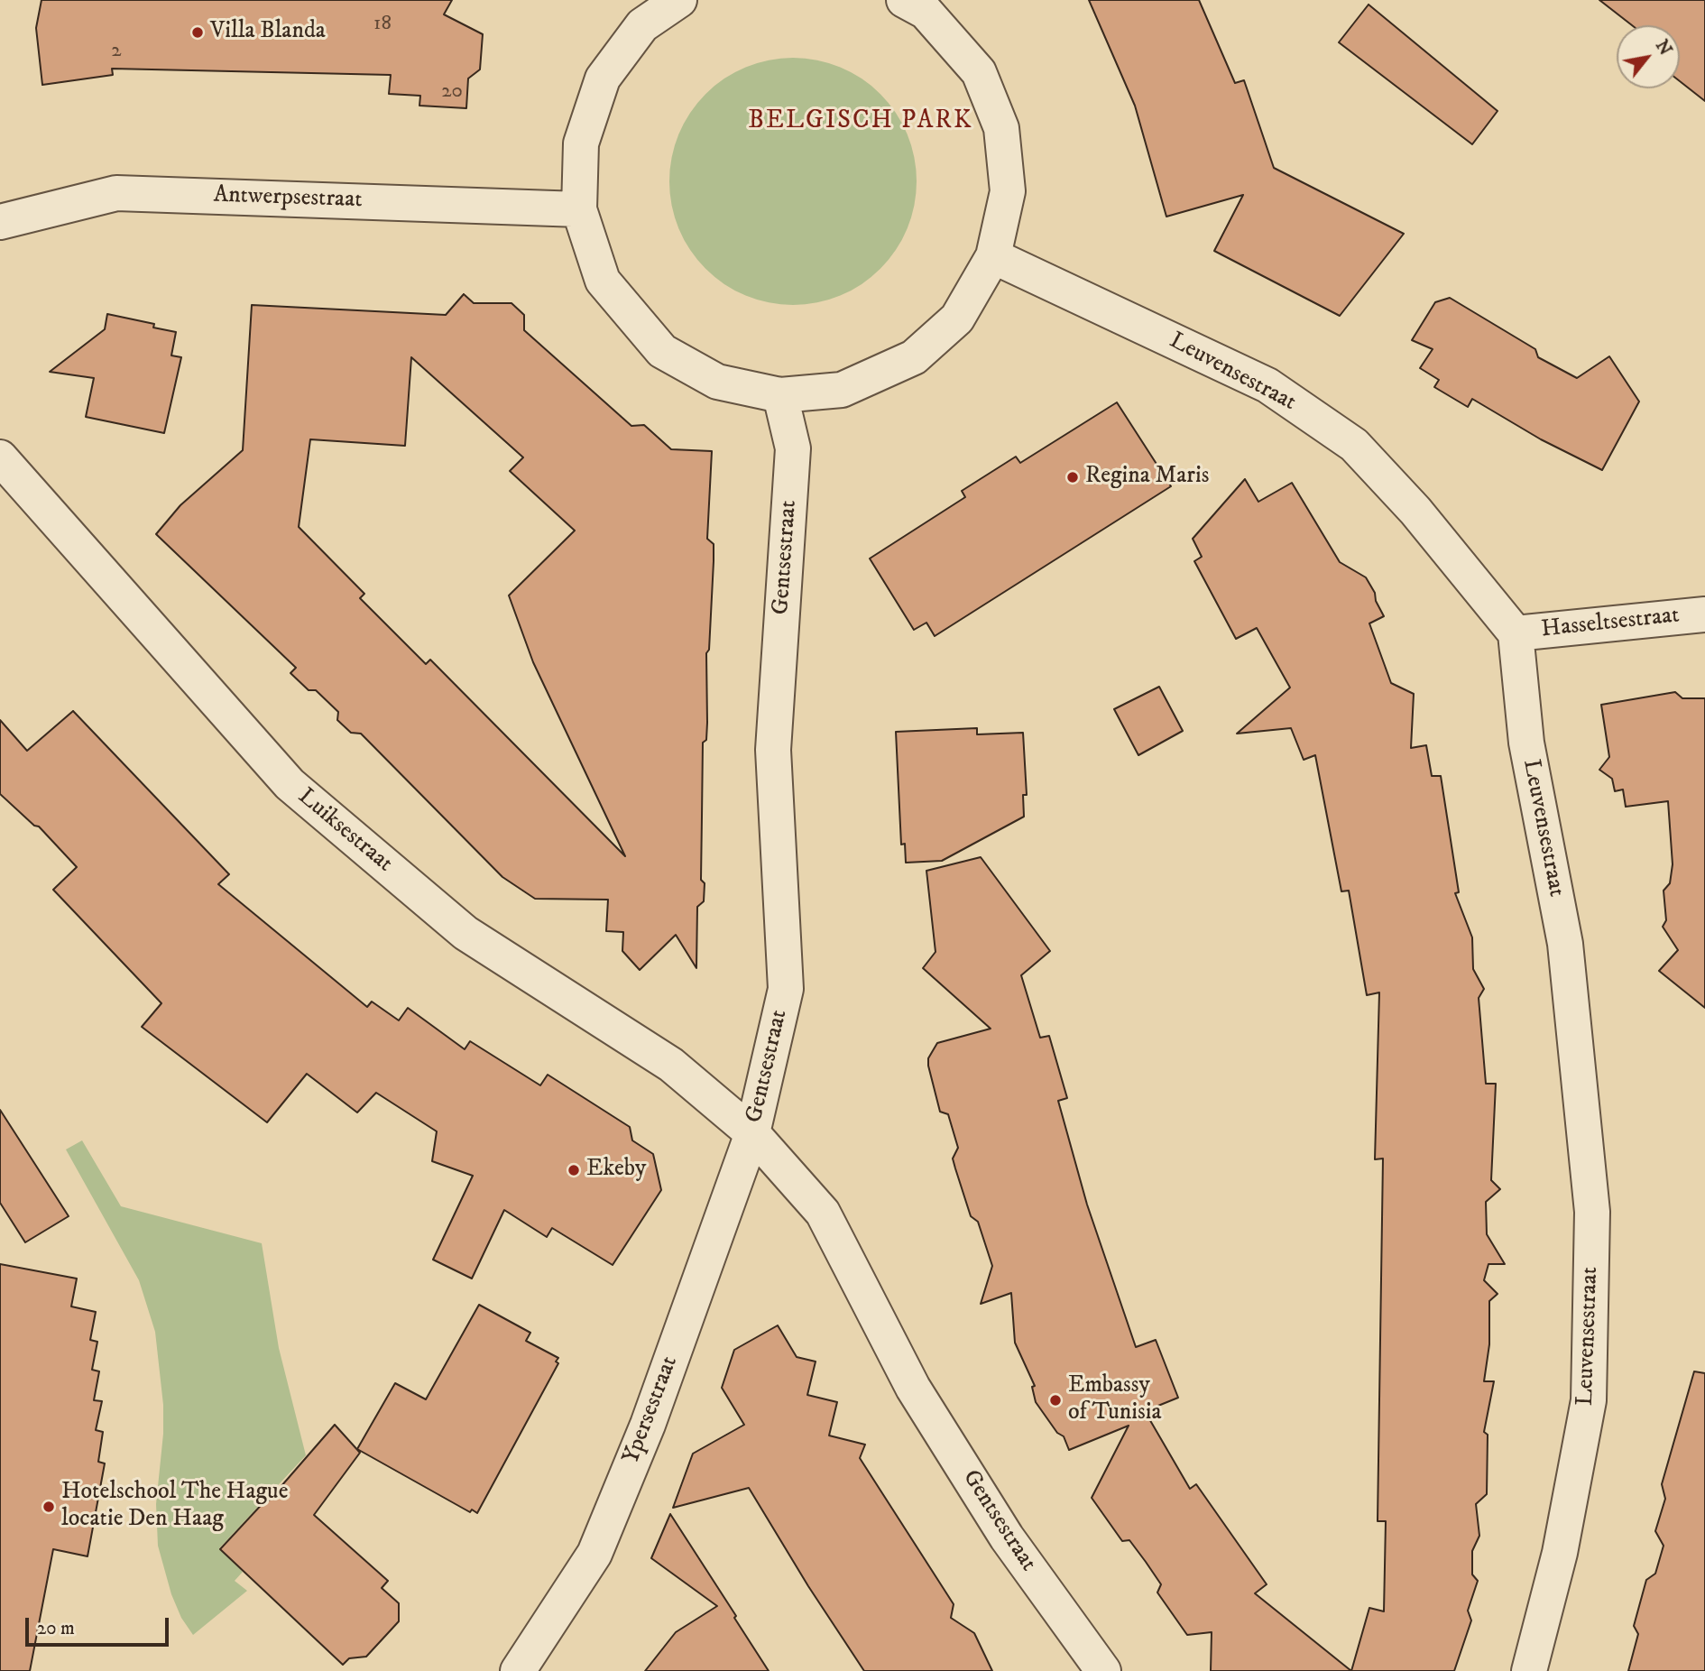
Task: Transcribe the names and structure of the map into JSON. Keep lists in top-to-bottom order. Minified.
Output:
{"streets":{"street":["Antwerpsestraat","Leuvensestraat","Gentsestraat","Hasseltsestraat","Luiksestraat","Ypersestraat"]},"crossings":[["Leuvensestraat","Hasseltsestraat"],["Gentsestraat","Luiksestraat"],["Gentsestraat","Ypersestraat"],["Luiksestraat","Ypersestraat"]],"districts":["BELGISCH PARK"],"places":["Villa Blanda","Regina Maris","Ekeby","Embassy of Tunisia","Hotelschool The Hague locatie Den Haag"],"house_numbers":["18","2","20"],"scale_bar":"20 m","north":"top right"}
